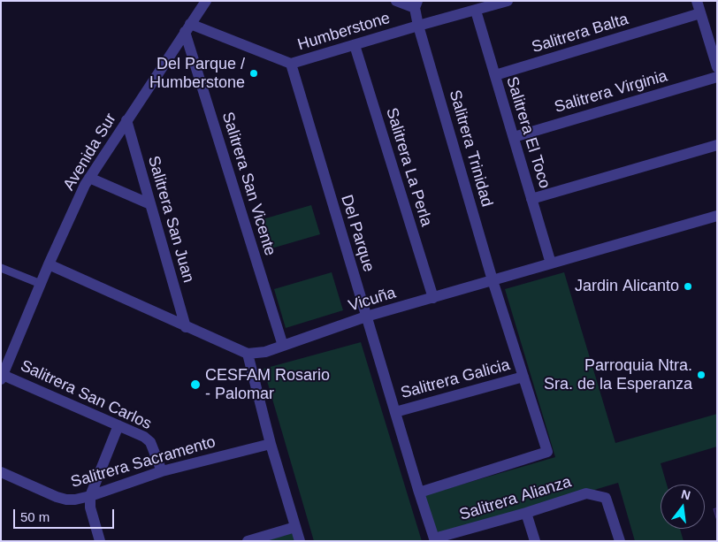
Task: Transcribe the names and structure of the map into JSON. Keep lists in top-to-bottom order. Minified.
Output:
{"streets":{"street":["Humberstone","Salitrera Balta","Salitrera Virginia","Salitrera El Toco","Salitrera Trinidad","Avenida Sur","Salitrera La Perla","Salitrera San Vicente","Salitrera San Juan","Del Parque","Vicuña","Salitrera Galicia","Salitrera San Carlos","Salitrera Sacramento","Salitrera Alianza"]},"crossings":[["Humberstone","Salitrera El Toco"],["Humberstone","Salitrera Trinidad"],["Humberstone","Salitrera La Perla"],["Humberstone","Del Parque"],["Salitrera Balta","Salitrera El Toco"],["Salitrera Virginia","Salitrera El Toco"],["Salitrera El Toco","Vicuña"],["Salitrera Trinidad","Del Parque"],["Salitrera Trinidad","Vicuña"],["Salitrera Trinidad","Salitrera Galicia"],["Avenida Sur","Salitrera San Vicente"],["Avenida Sur","Salitrera San Juan"],["Avenida Sur","Salitrera San Carlos"],["Salitrera La Perla","Vicuña"],["Salitrera San Vicente","Vicuña"],["Del Parque","Vicuña"],["Del Parque","Salitrera Galicia"],["Del Parque","Salitrera Alianza"],["Salitrera San Carlos","Salitrera Sacramento"]],"places":["Del Parque / Humberstone","Jardin Alicanto","Parroquia Ntra. Sra. de la Esperanza","CESFAM Rosario - Palomar"],"scale_bar":"50 m","north":"top"}
